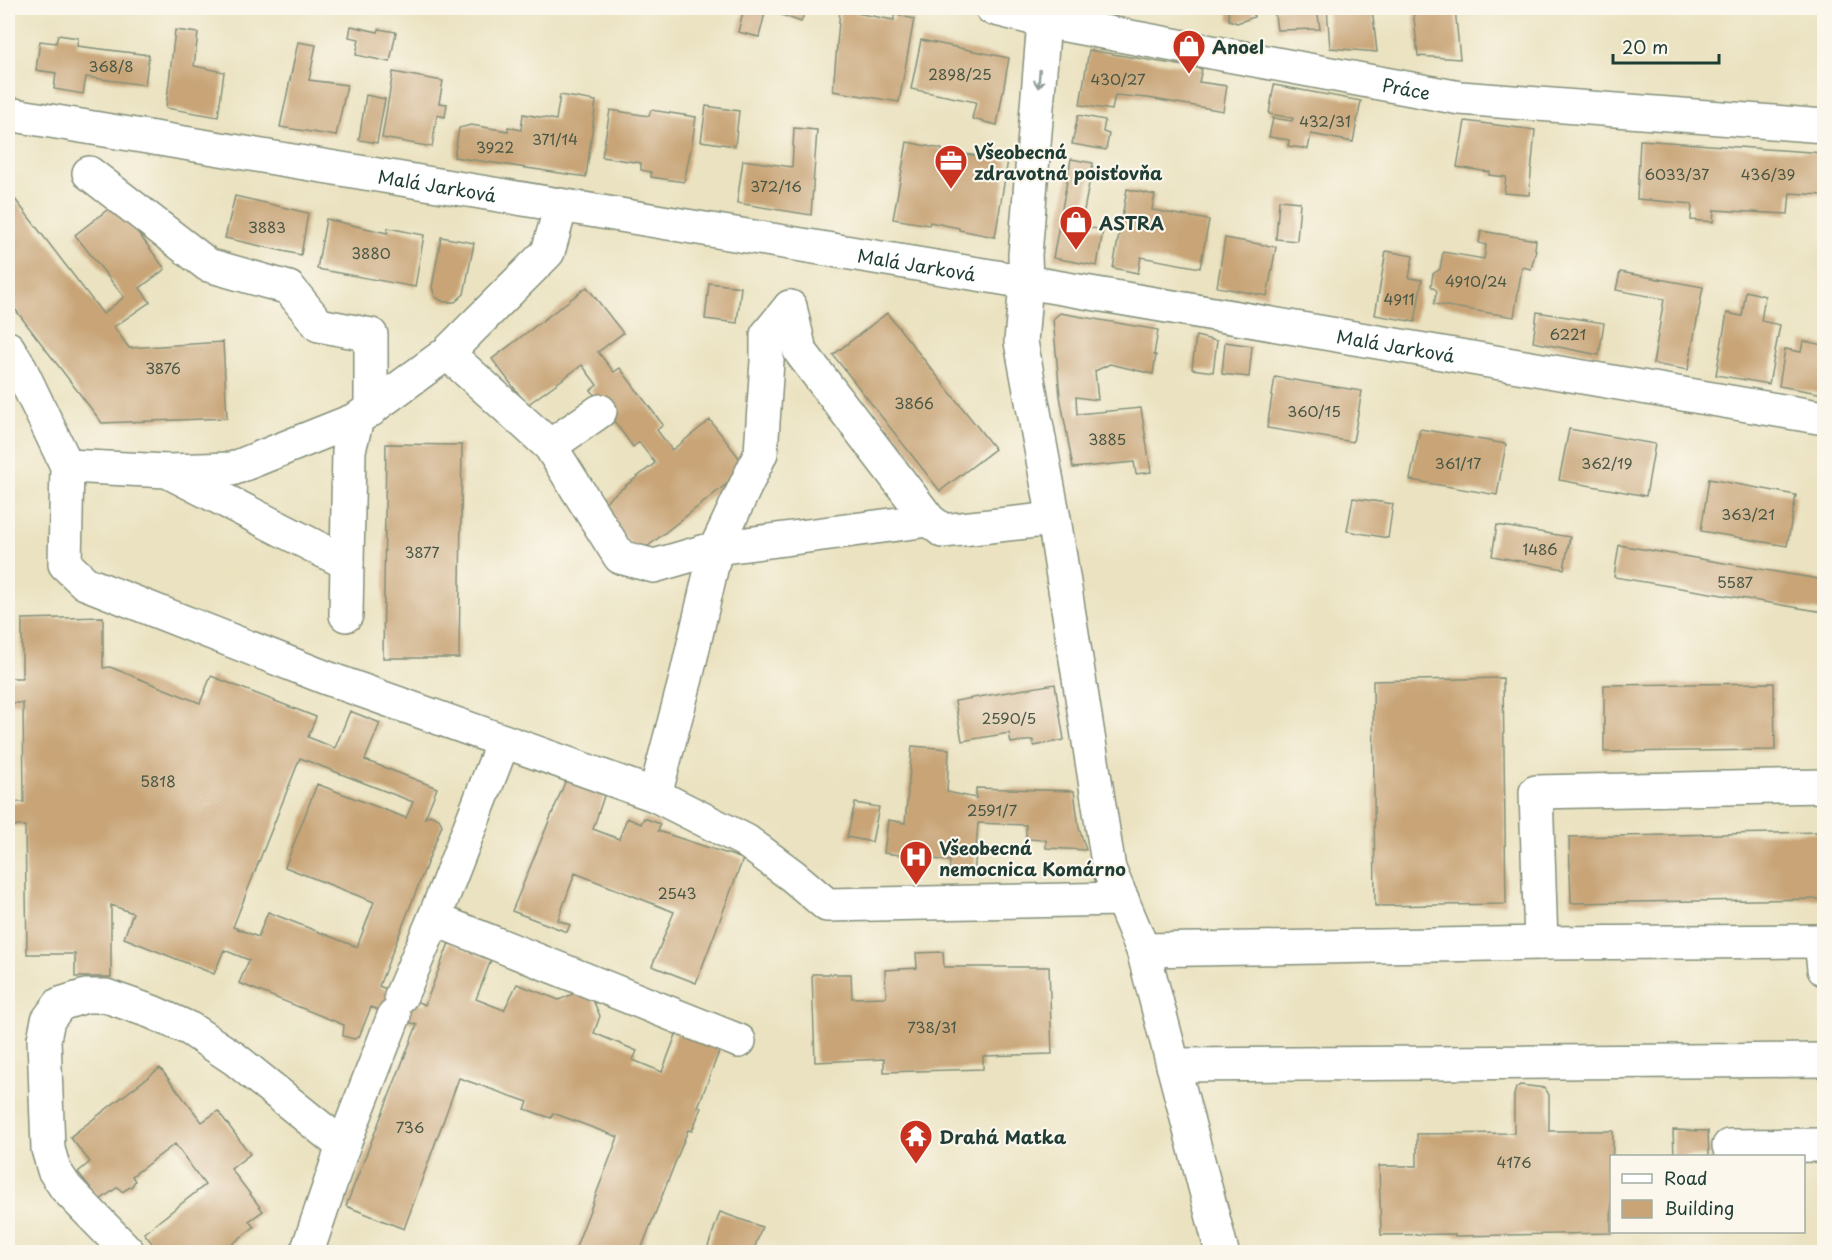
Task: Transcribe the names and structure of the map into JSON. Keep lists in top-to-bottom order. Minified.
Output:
{"streets":{"street":["Práce","Malá Jarková"]},"places":{"shop":["Anoel","ASTRA"],"office":["Všeobecná zdravotná poisťovňa"],"hospital":["Všeobecná nemocnica Komárno"],"temple":["Drahá Matka"]},"house_numbers":["368/8","2898/25","430/27","432/31","371/14","3922","6033/37","436/39","372/16","3883","3880","4910/24","4911","6221","3876","3866","360/15","3885","361/17","362/19","363/21","1486","3877","5587","2590/5","5818","2591/7","2543","738/31","736","4176"],"legend":["Road","Building"],"scale_bar":"20 m"}
